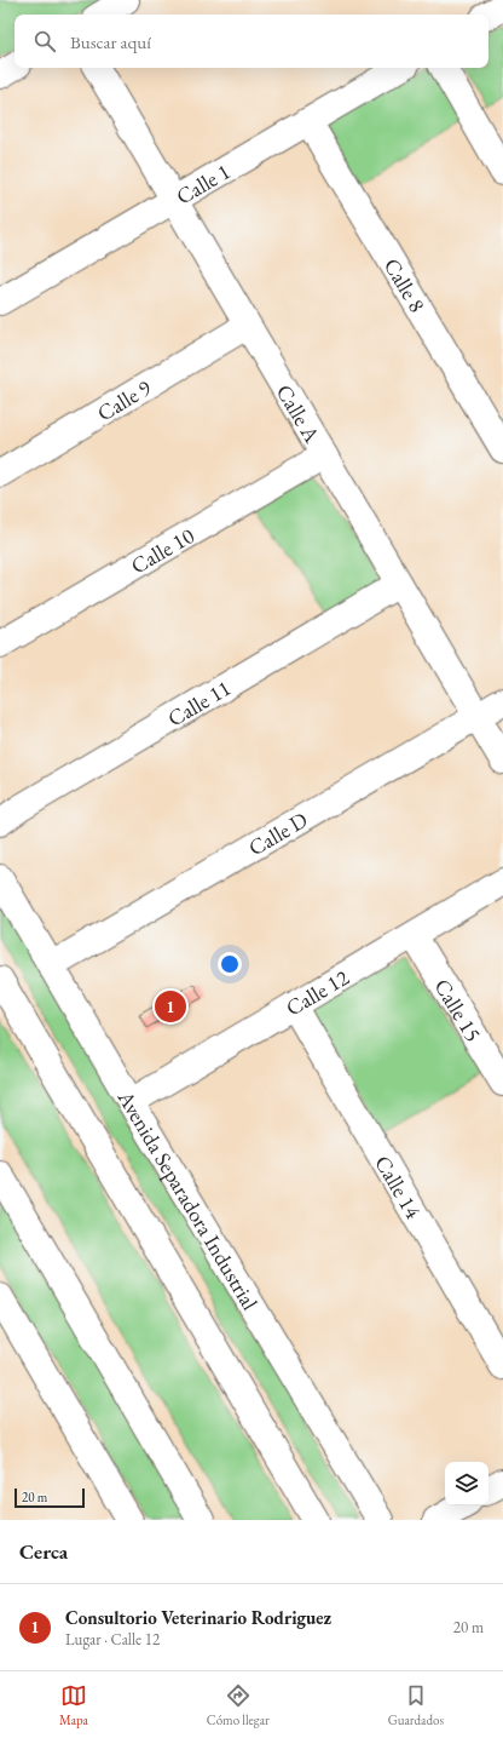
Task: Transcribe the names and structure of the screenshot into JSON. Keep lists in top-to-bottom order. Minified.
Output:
{"streets":{"street":["Calle 1","Calle 8","Calle 9","Calle A","Calle 10","Calle 11","Calle D","Calle 12","Calle 15","Calle 14","Avenida Separadora Industrial"]},"crossings":[["Calle 1","Calle 8"],["Calle 1","Calle A"],["Calle 9","Calle A"],["Calle A","Calle 10"],["Calle A","Calle 11"],["Calle A","Calle D"],["Calle D","Avenida Separadora Industrial"],["Calle 12","Calle 15"],["Calle 12","Calle 14"],["Calle 12","Avenida Separadora Industrial"]],"scale_bar":"20 m","page":{"search":"Buscar aquí","pins":"1","scale":"20 m","heading":"Cerca","list":[{"mark":"1","name":"Consultorio Veterinario Rodriguez","note":"Lugar · Calle 12","value":"20 m"}],"nav":["Mapa","Cómo llegar","Guardados"]}}
